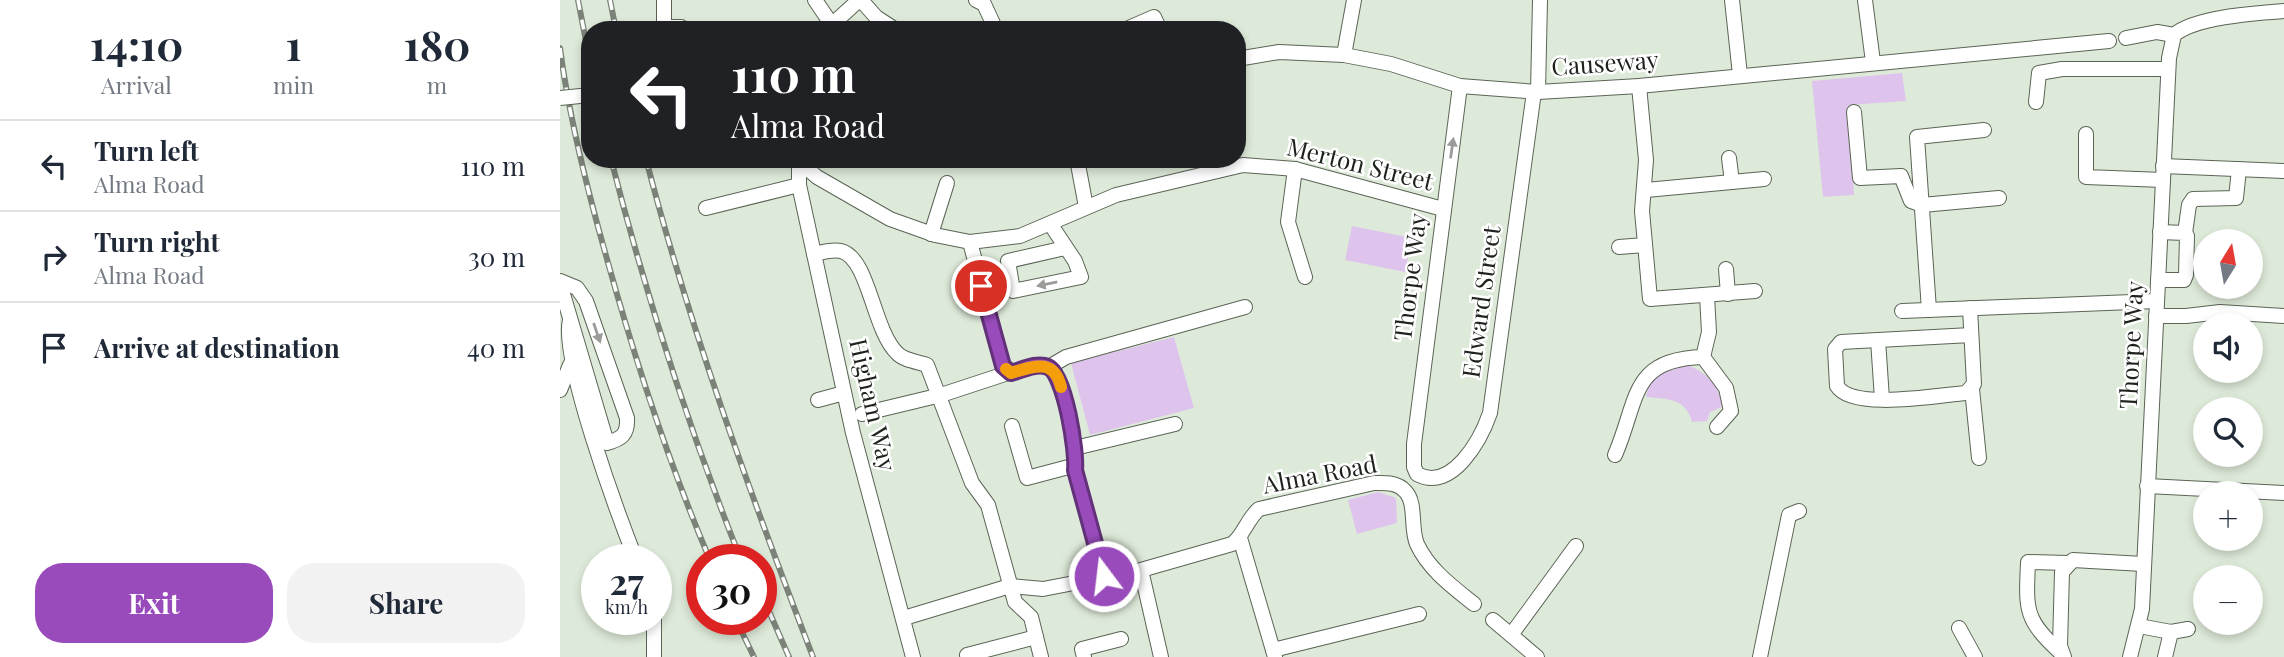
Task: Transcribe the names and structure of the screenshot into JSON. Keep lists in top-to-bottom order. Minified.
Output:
{"streets":{"street":["Causeway","Merton Street","Thorpe Way","Edward Street","Higham Way","Alma Road"]},"crossings":[["Causeway","Thorpe Way"],["Causeway","Edward Street"],["Merton Street","Thorpe Way"],["Thorpe Way","Edward Street"]],"north":"top","page":{"eta":["14:10","Arrival","1","min","180","m"],"turn":["110 m","Alma Road"],"list":[{"name":"Turn left","note":"Alma Road","value":"110 m"},{"name":"Turn right","note":"Alma Road","value":"30 m"},{"name":"Arrive at destination","value":"40 m"}],"map_buttons":["+","−"],"speed":"27 km/h","limit":"30","buttons":["Exit","Share"]}}
